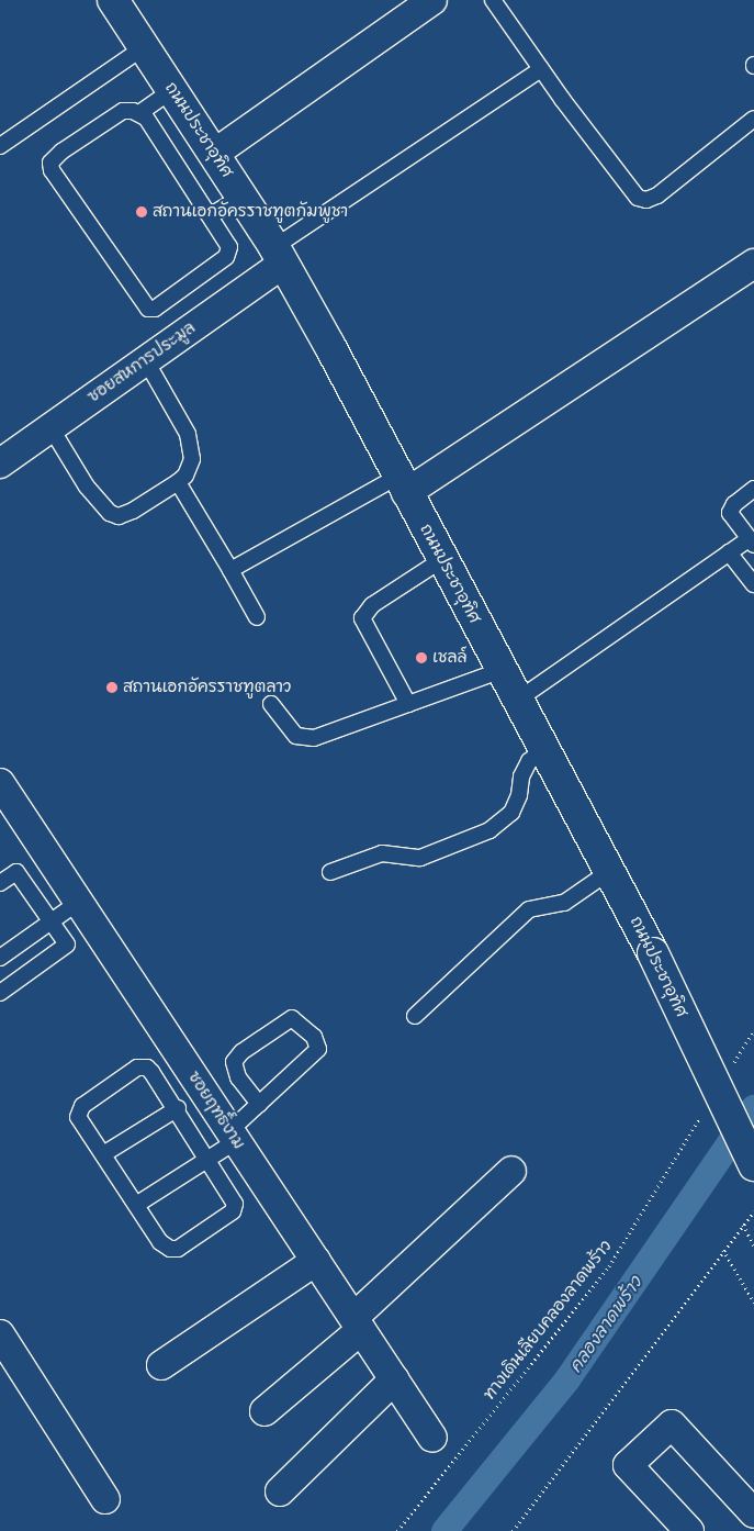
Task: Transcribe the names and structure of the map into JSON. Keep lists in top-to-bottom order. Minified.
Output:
{"streets":{"main road":["ถนนประชาอุทิศ"],"street":["ซอยสหการประมูล","ซอยฤทธิ์งาม"],"path":["ทางเดินเลียบคลองลาดพร้าว"]},"crossings":[["ถนนประชาอุทิศ","ซอยสหการประมูล"]],"water":["คลองลาดพร้าว"],"places":["สถานเอกอัครราชทูตกัมพูชา","เชลล์","สถานเอกอัครราชทูตลาว"]}
